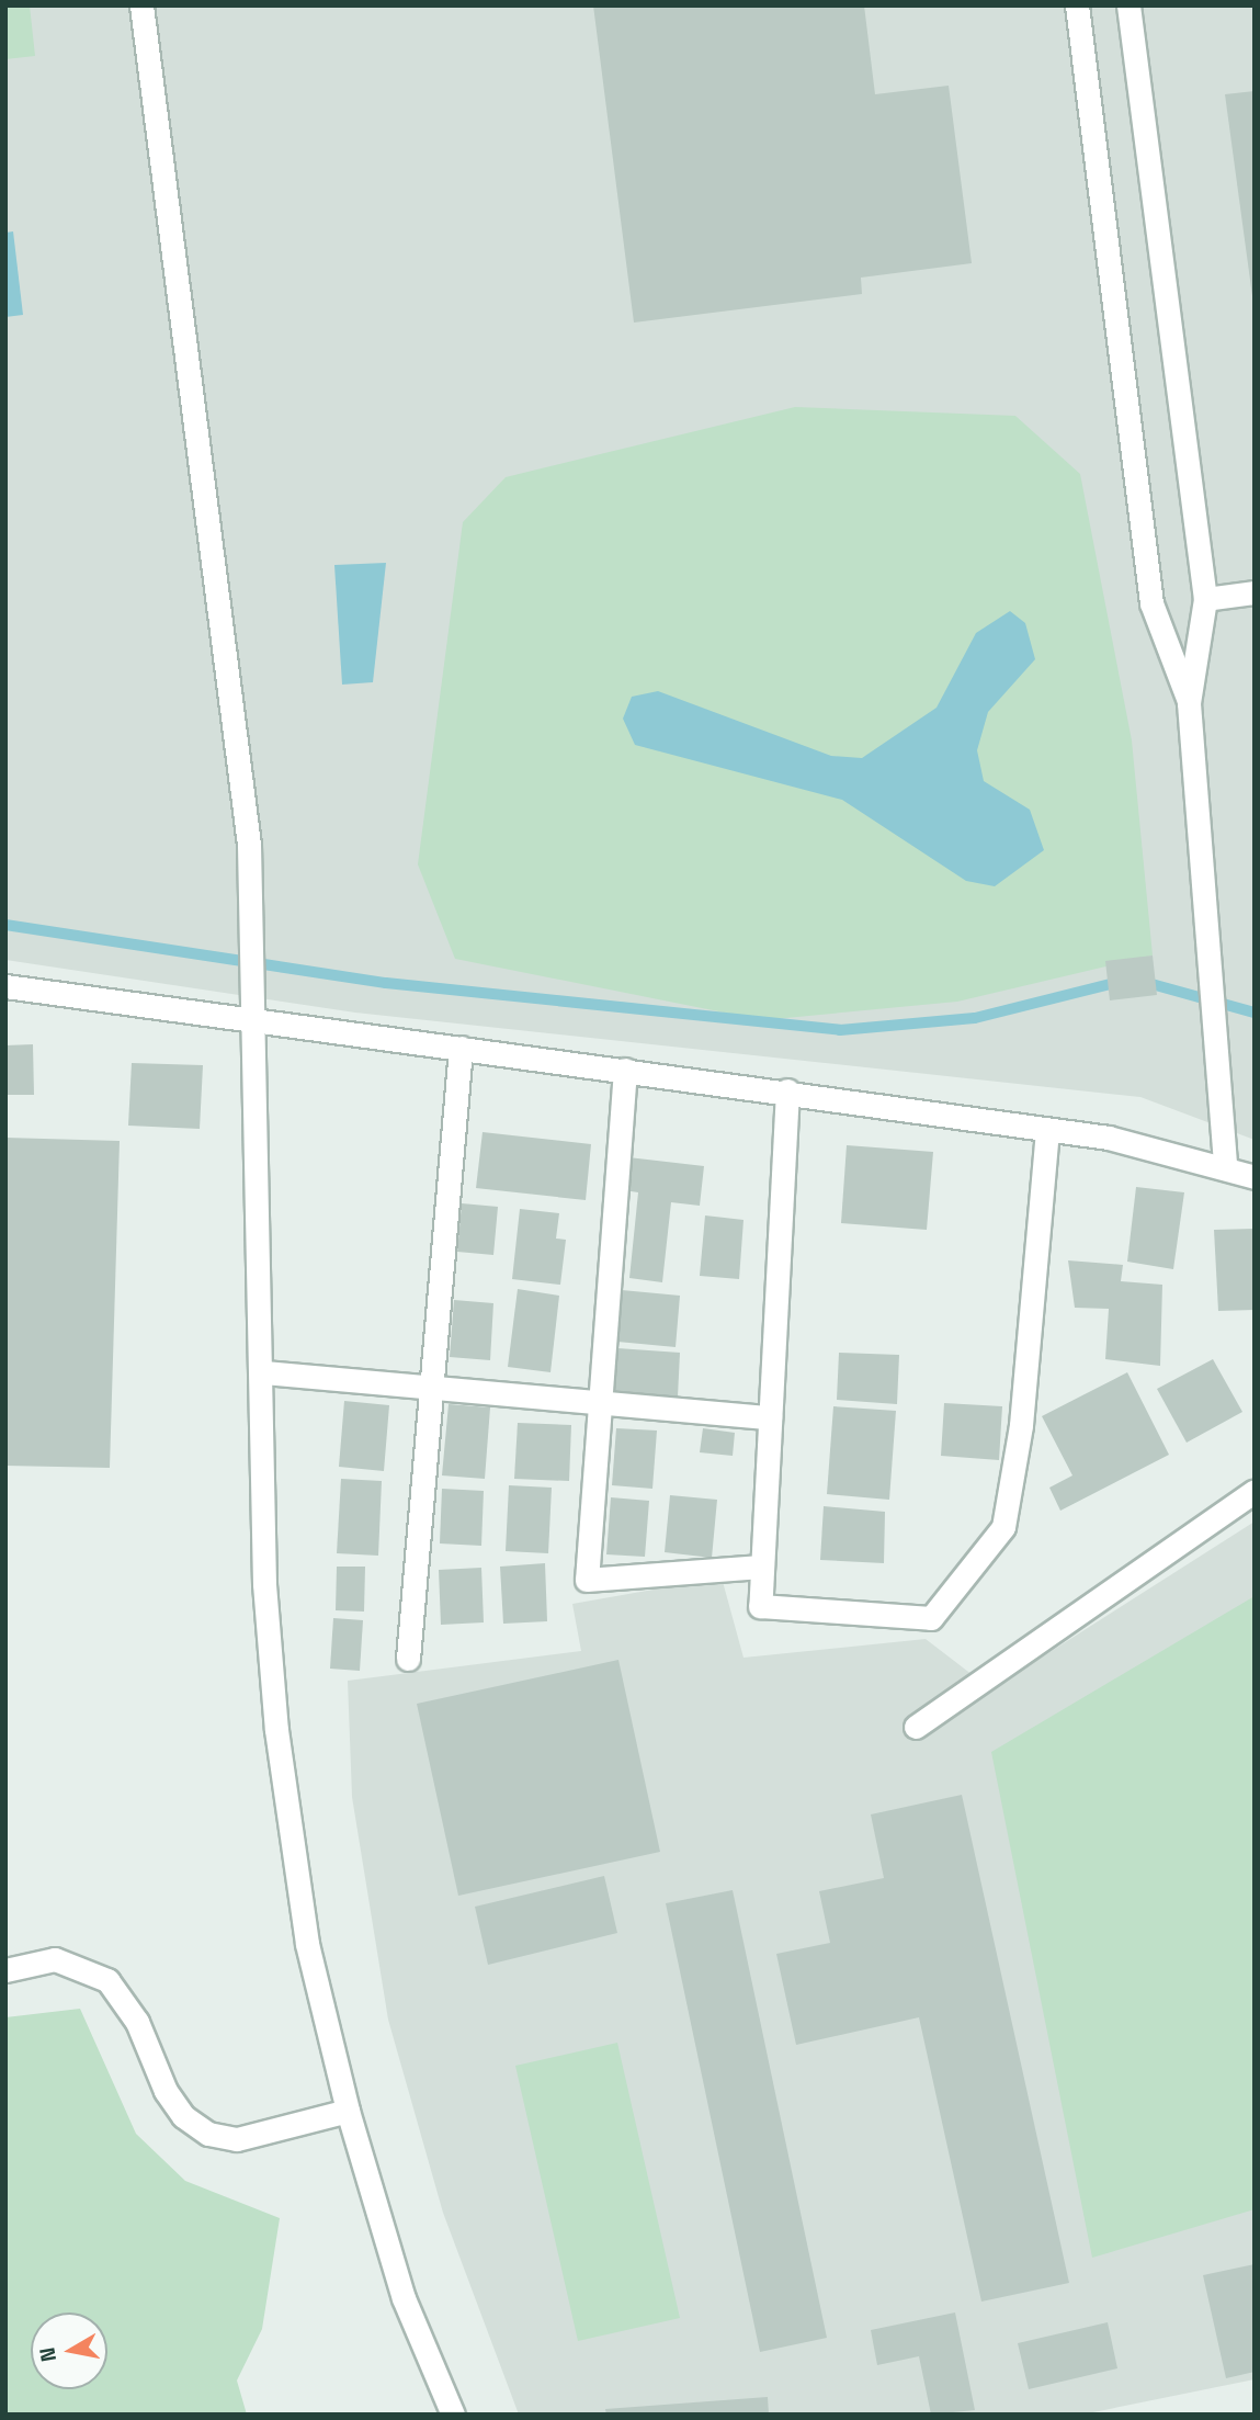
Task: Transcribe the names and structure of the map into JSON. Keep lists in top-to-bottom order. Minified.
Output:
{"north":"left"}
